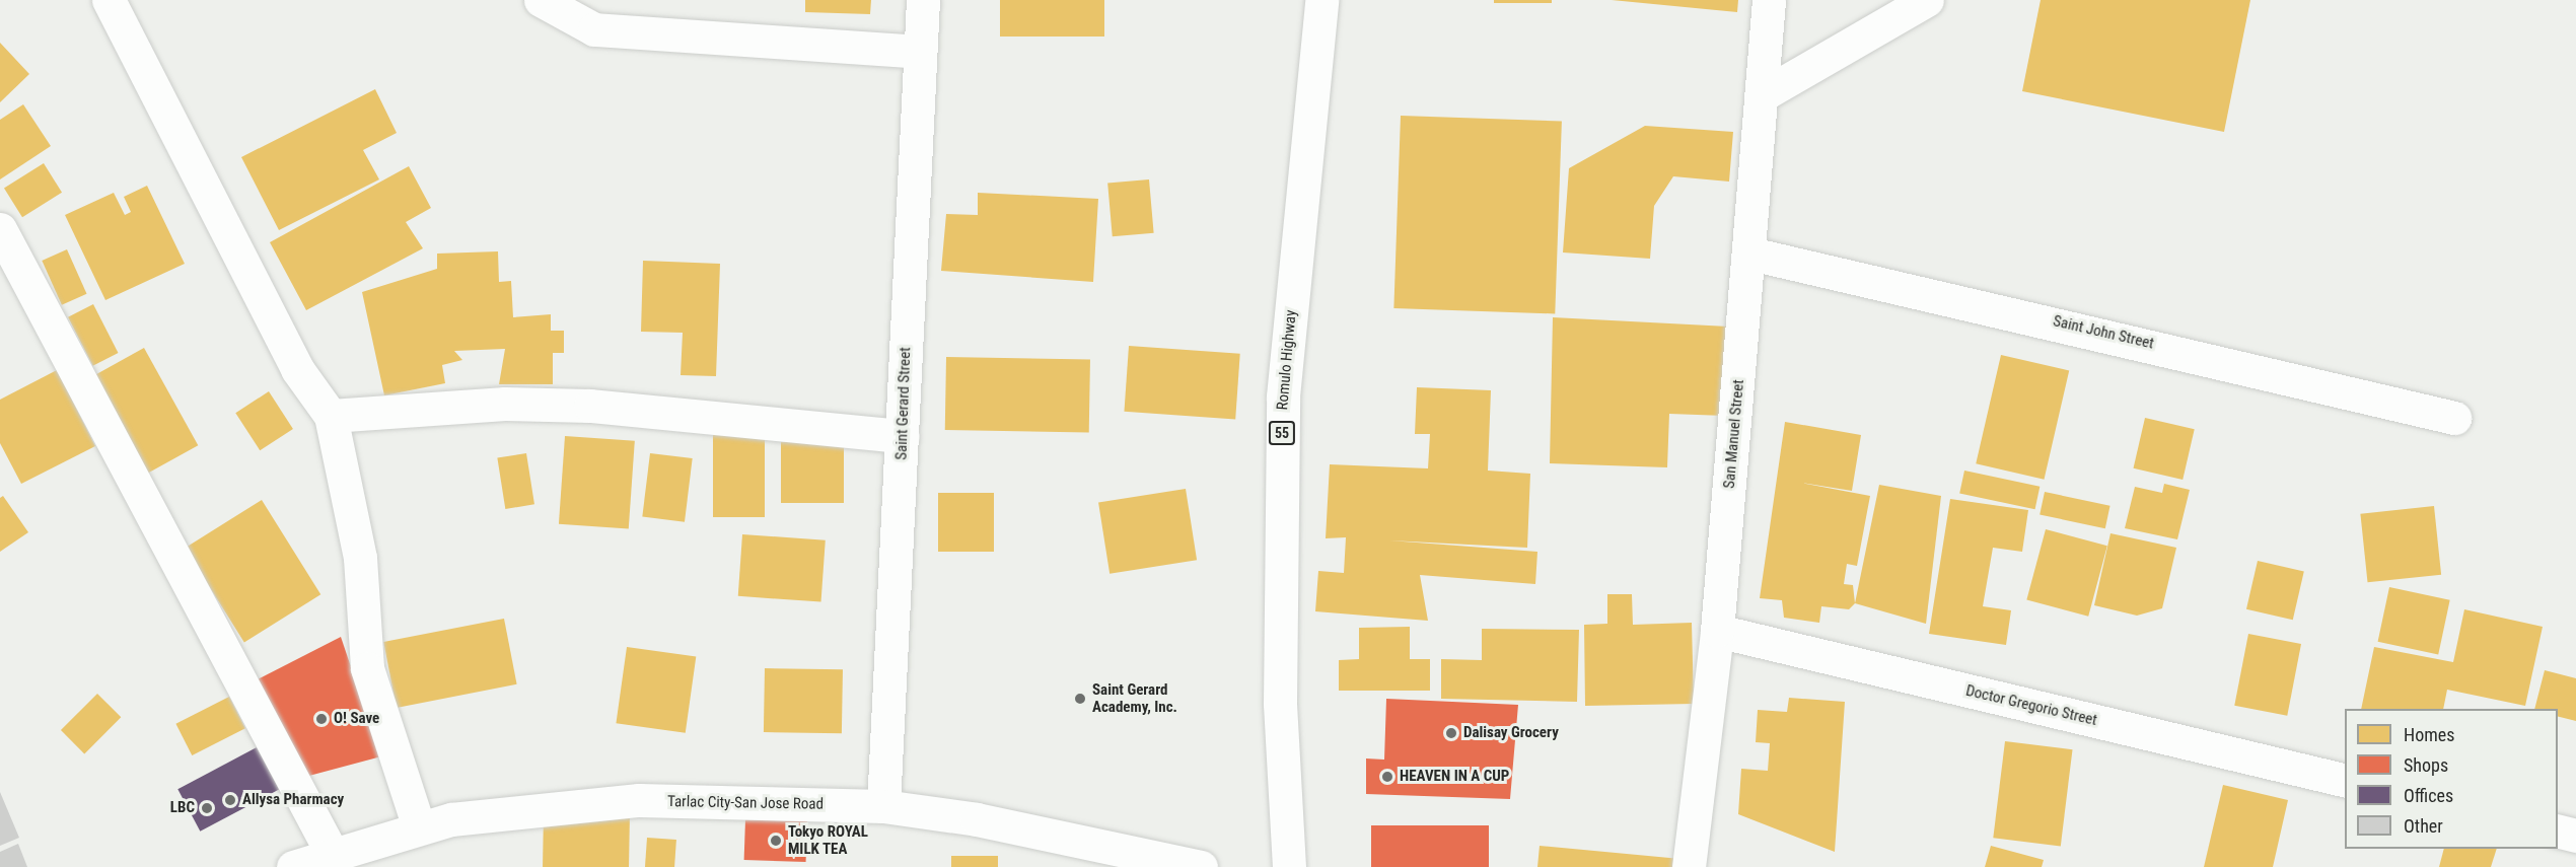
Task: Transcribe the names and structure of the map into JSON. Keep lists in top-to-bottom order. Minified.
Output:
{"streets":{"main road":["Saint John Street","Romulo Highway","Saint Gerard Street","55","San Manuel Street","Doctor Gregorio Street","Tarlac City-San Jose Road"]},"crossings":[["Saint John Street","San Manuel Street"],["Saint Gerard Street","Tarlac City-San Jose Road"],["San Manuel Street","Doctor Gregorio Street"]],"places":["Saint Gerard Academy, Inc.","O! Save","Dalisay Grocery","HEAVEN IN A CUP","Allysa Pharmacy","LBC","Tokyo ROYAL MILK TEA"],"legend":["Homes","Shops","Offices","Other"]}
